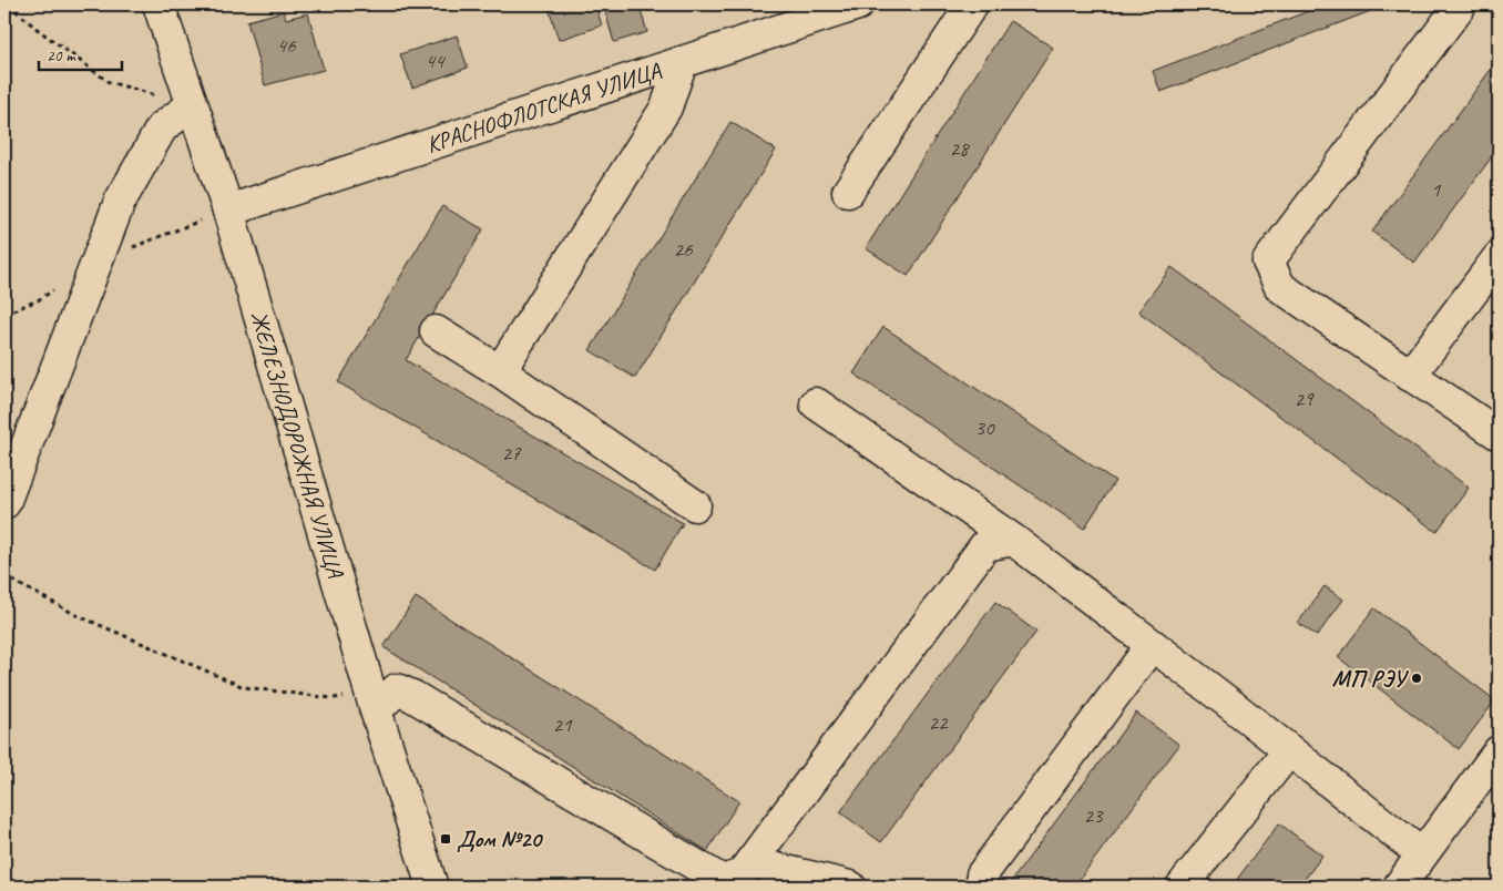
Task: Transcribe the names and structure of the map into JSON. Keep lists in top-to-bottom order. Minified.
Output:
{"streets":{"street":["КРАСНОФЛОТСКАЯ УЛИЦА","ЖЕЛЕЗНОДОРОЖНАЯ УЛИЦА"]},"crossings":[["КРАСНОФЛОТСКАЯ УЛИЦА","ЖЕЛЕЗНОДОРОЖНАЯ УЛИЦА"]],"places":{"other":["МП РЭУ"],"transit":["Дом №20"]},"house_numbers":["46","44","28","1","26","29","30","27","22","21","23"],"scale_bar":"20 m"}
